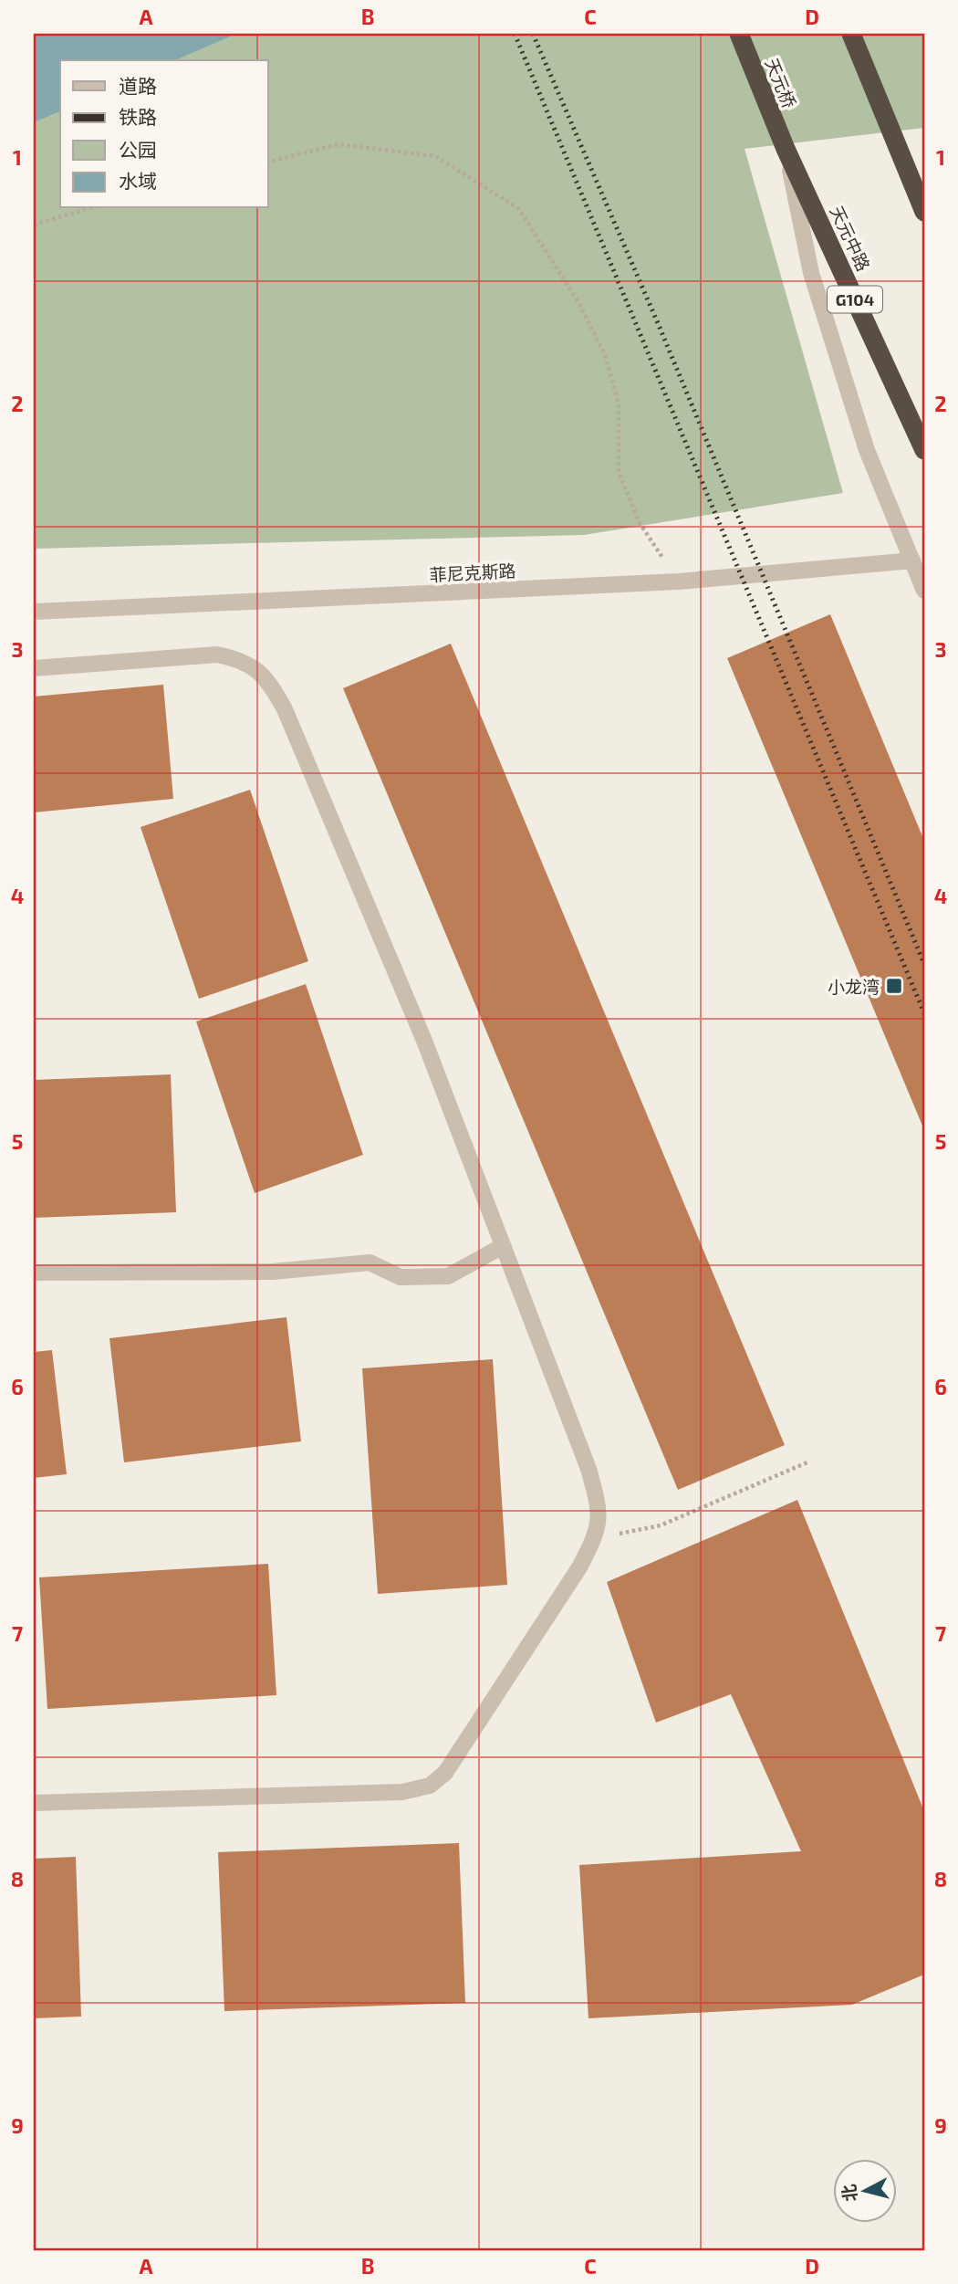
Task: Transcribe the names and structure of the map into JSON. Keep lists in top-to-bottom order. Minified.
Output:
{"streets":{"highway":["天元桥","天元中路","G104"],"street":["菲尼克斯路"]},"crossings":[["天元桥","天元中路"]],"places":{"transit":["小龙湾"]},"legend":["道路","铁路","公园","水域"],"north":"left","grid":{"columns":["A","B","C","D"],"rows":["1","2","3","4","5","6","7","8","9"]}}
